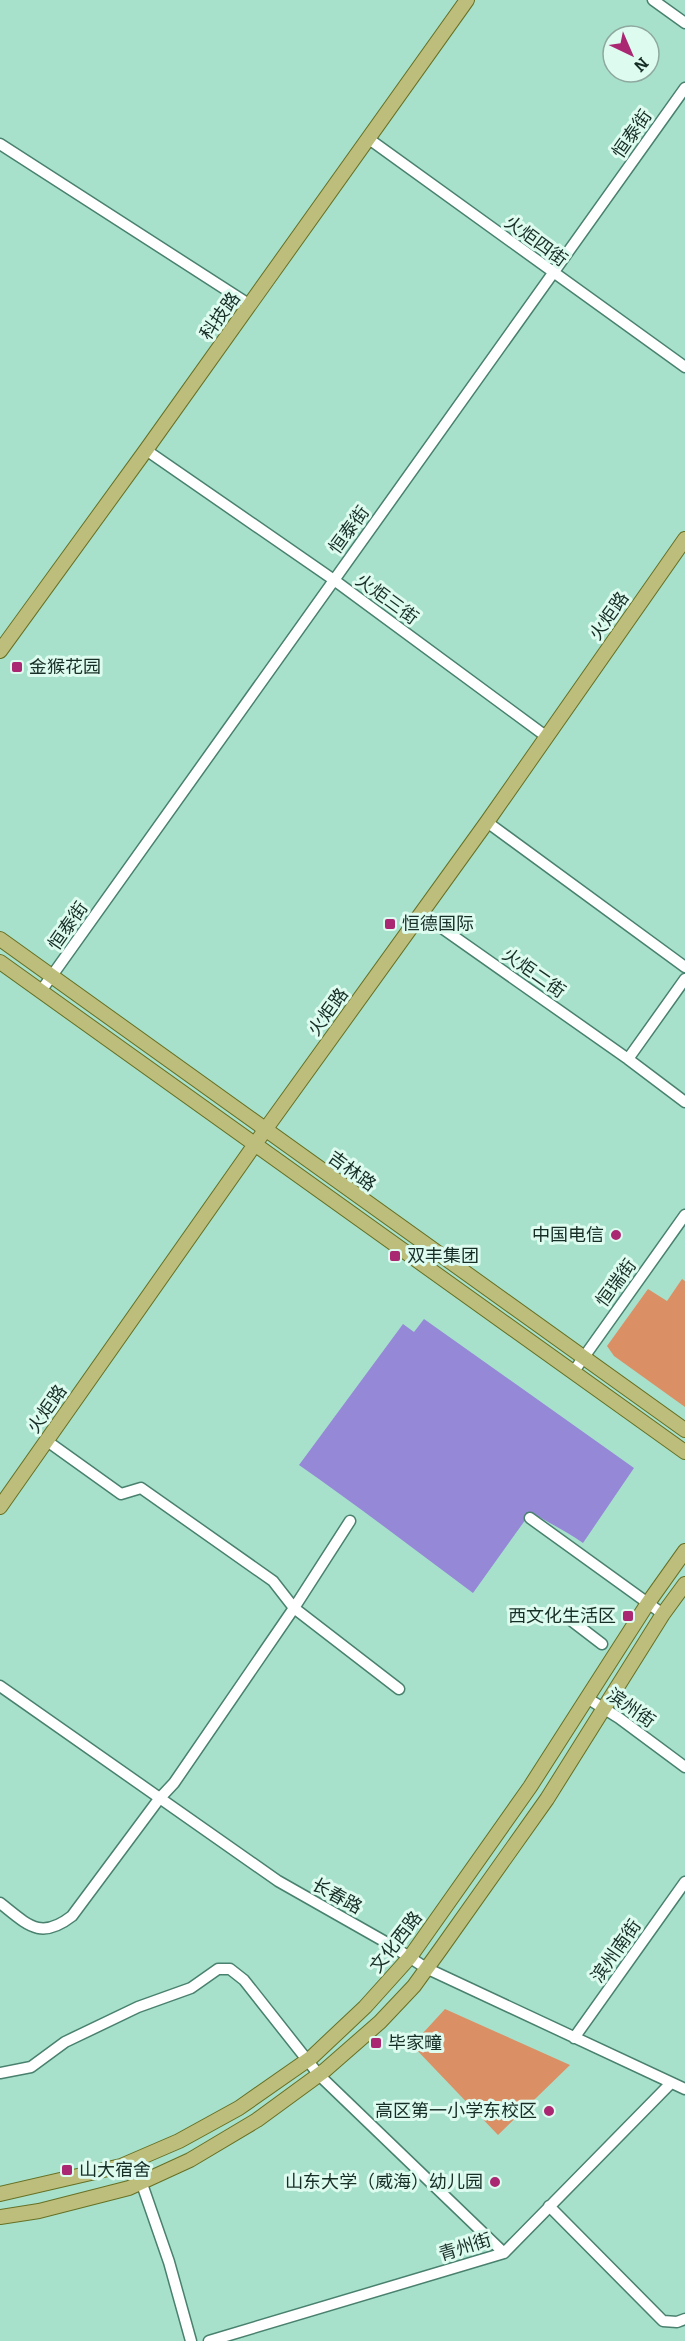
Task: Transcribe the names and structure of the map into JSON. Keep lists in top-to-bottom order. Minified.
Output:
{"streets":{"main road":["科技路","火炬路","吉林路","文化西路"],"street":["恒泰街","火炬四街","火炬三街","火炬二街","恒瑞街","滨州街","长春路","滨州南街","青州街"]},"crossings":[["恒泰街","火炬四街"],["恒泰街","火炬三街"],["恒泰街","吉林路"],["火炬四街","科技路"],["科技路","火炬三街"],["火炬三街","火炬路"],["火炬路","火炬二街"],["火炬路","吉林路"],["吉林路","恒瑞街"],["滨州街","文化西路"],["长春路","文化西路"],["长春路","滨州南街"],["长春路","青州街"]],"places":{"transit":["金猴花园","恒德国际","双丰集团","西文化生活区","毕家疃","山大宿舍"],"other":["中国电信","高区第一小学东校区","山东大学（威海）幼儿园"]},"north":"bottom right"}
